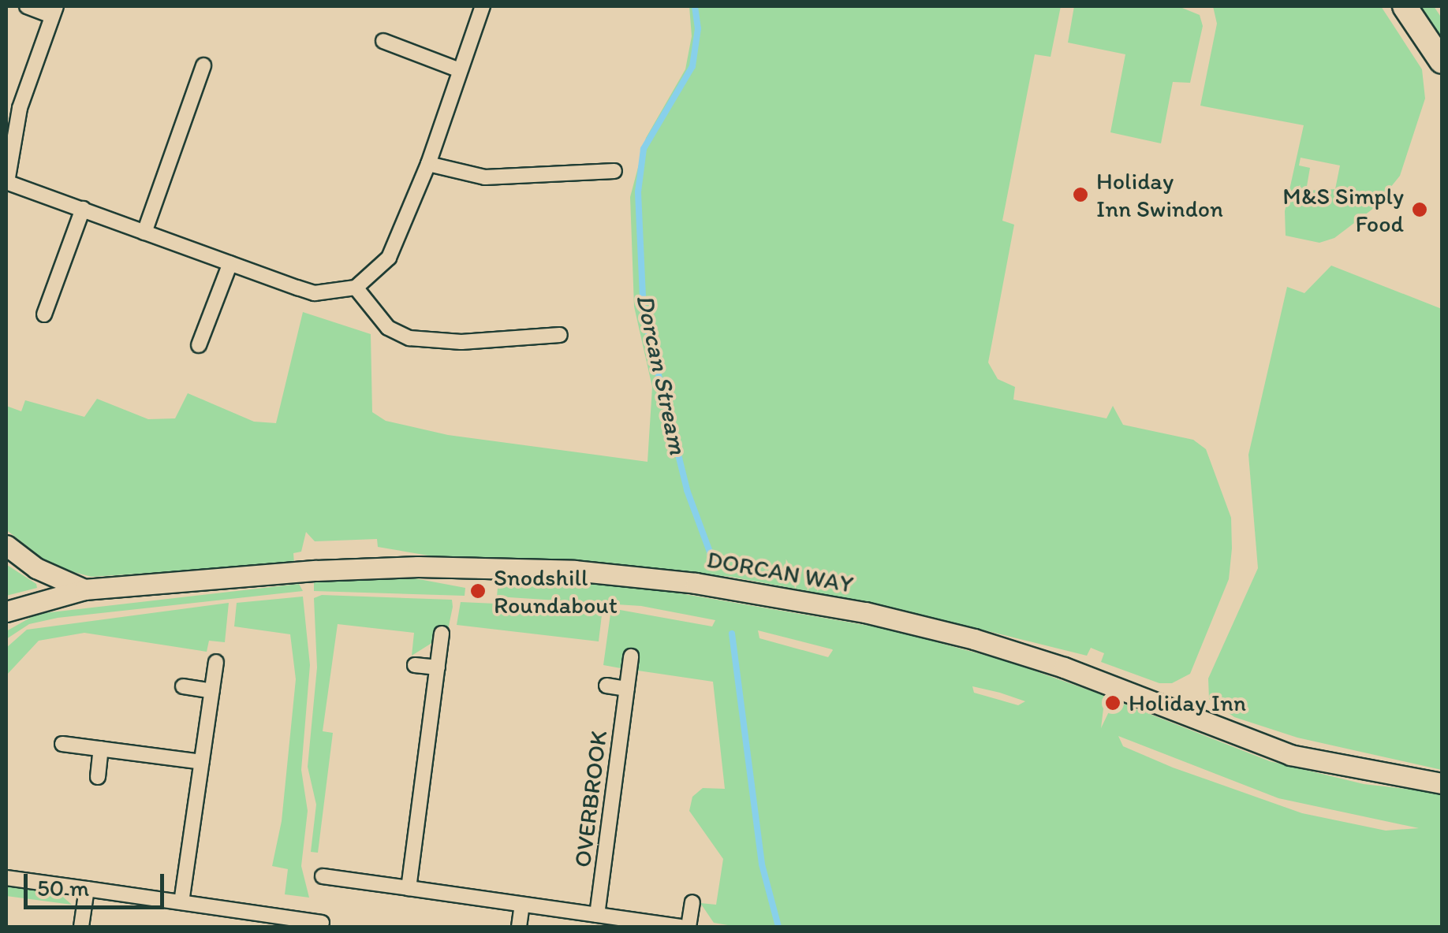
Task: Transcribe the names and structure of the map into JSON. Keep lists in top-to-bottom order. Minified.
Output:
{"streets":{"main road":["DORCAN WAY"],"street":["OVERBROOK"]},"water":["Dorcan Stream"],"places":["Holiday Inn Swindon","M&S Simply Food","Snodshill Roundabout","Holiday Inn"],"scale_bar":"50 m"}
